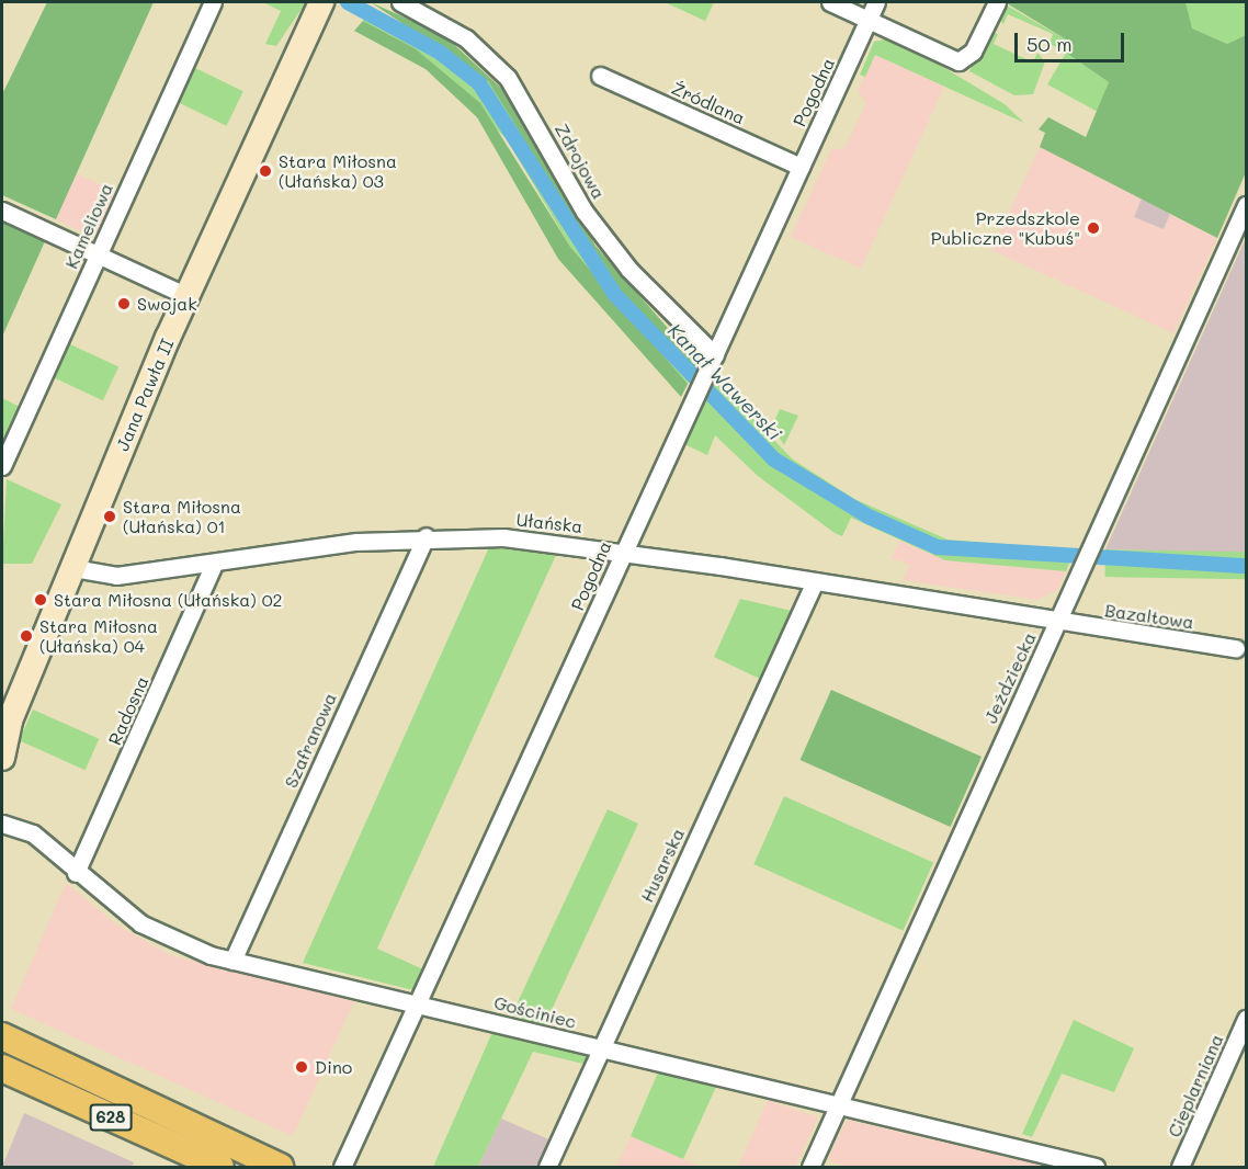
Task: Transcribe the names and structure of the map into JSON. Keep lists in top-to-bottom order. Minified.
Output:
{"streets":{"main road":["628"],"street":["Pogodna","Źródlana","Zdrojowa","Kameliowa","Jana Pawła II","Ułańska","Bazaltowa","Jeździecka","Radosna","Szafranowa","Husarska","Gościniec","Cieplarniana"]},"crossings":[["Pogodna","Źródlana"],["Pogodna","Zdrojowa"],["Pogodna","Ułańska"],["Pogodna","Gościniec"],["Jana Pawła II","Ułańska"],["Ułańska","Bazaltowa"],["Ułańska","Jeździecka"],["Ułańska","Radosna"],["Ułańska","Szafranowa"],["Ułańska","Husarska"],["Bazaltowa","Jeździecka"],["Jeździecka","Gościniec"],["Radosna","Gościniec"],["Szafranowa","Gościniec"],["Husarska","Gościniec"]],"water":["Kanał Wawerski"],"places":["Stara Miłosna (Ułańska) 03","Przedszkole Publiczne \"Kubuś\"","Swojak","Stara Miłosna (Ułańska) 01","Stara Miłosna (Ułańska) 02","Stara Miłosna (Ułańska) 04","Dino"],"scale_bar":"50 m"}
